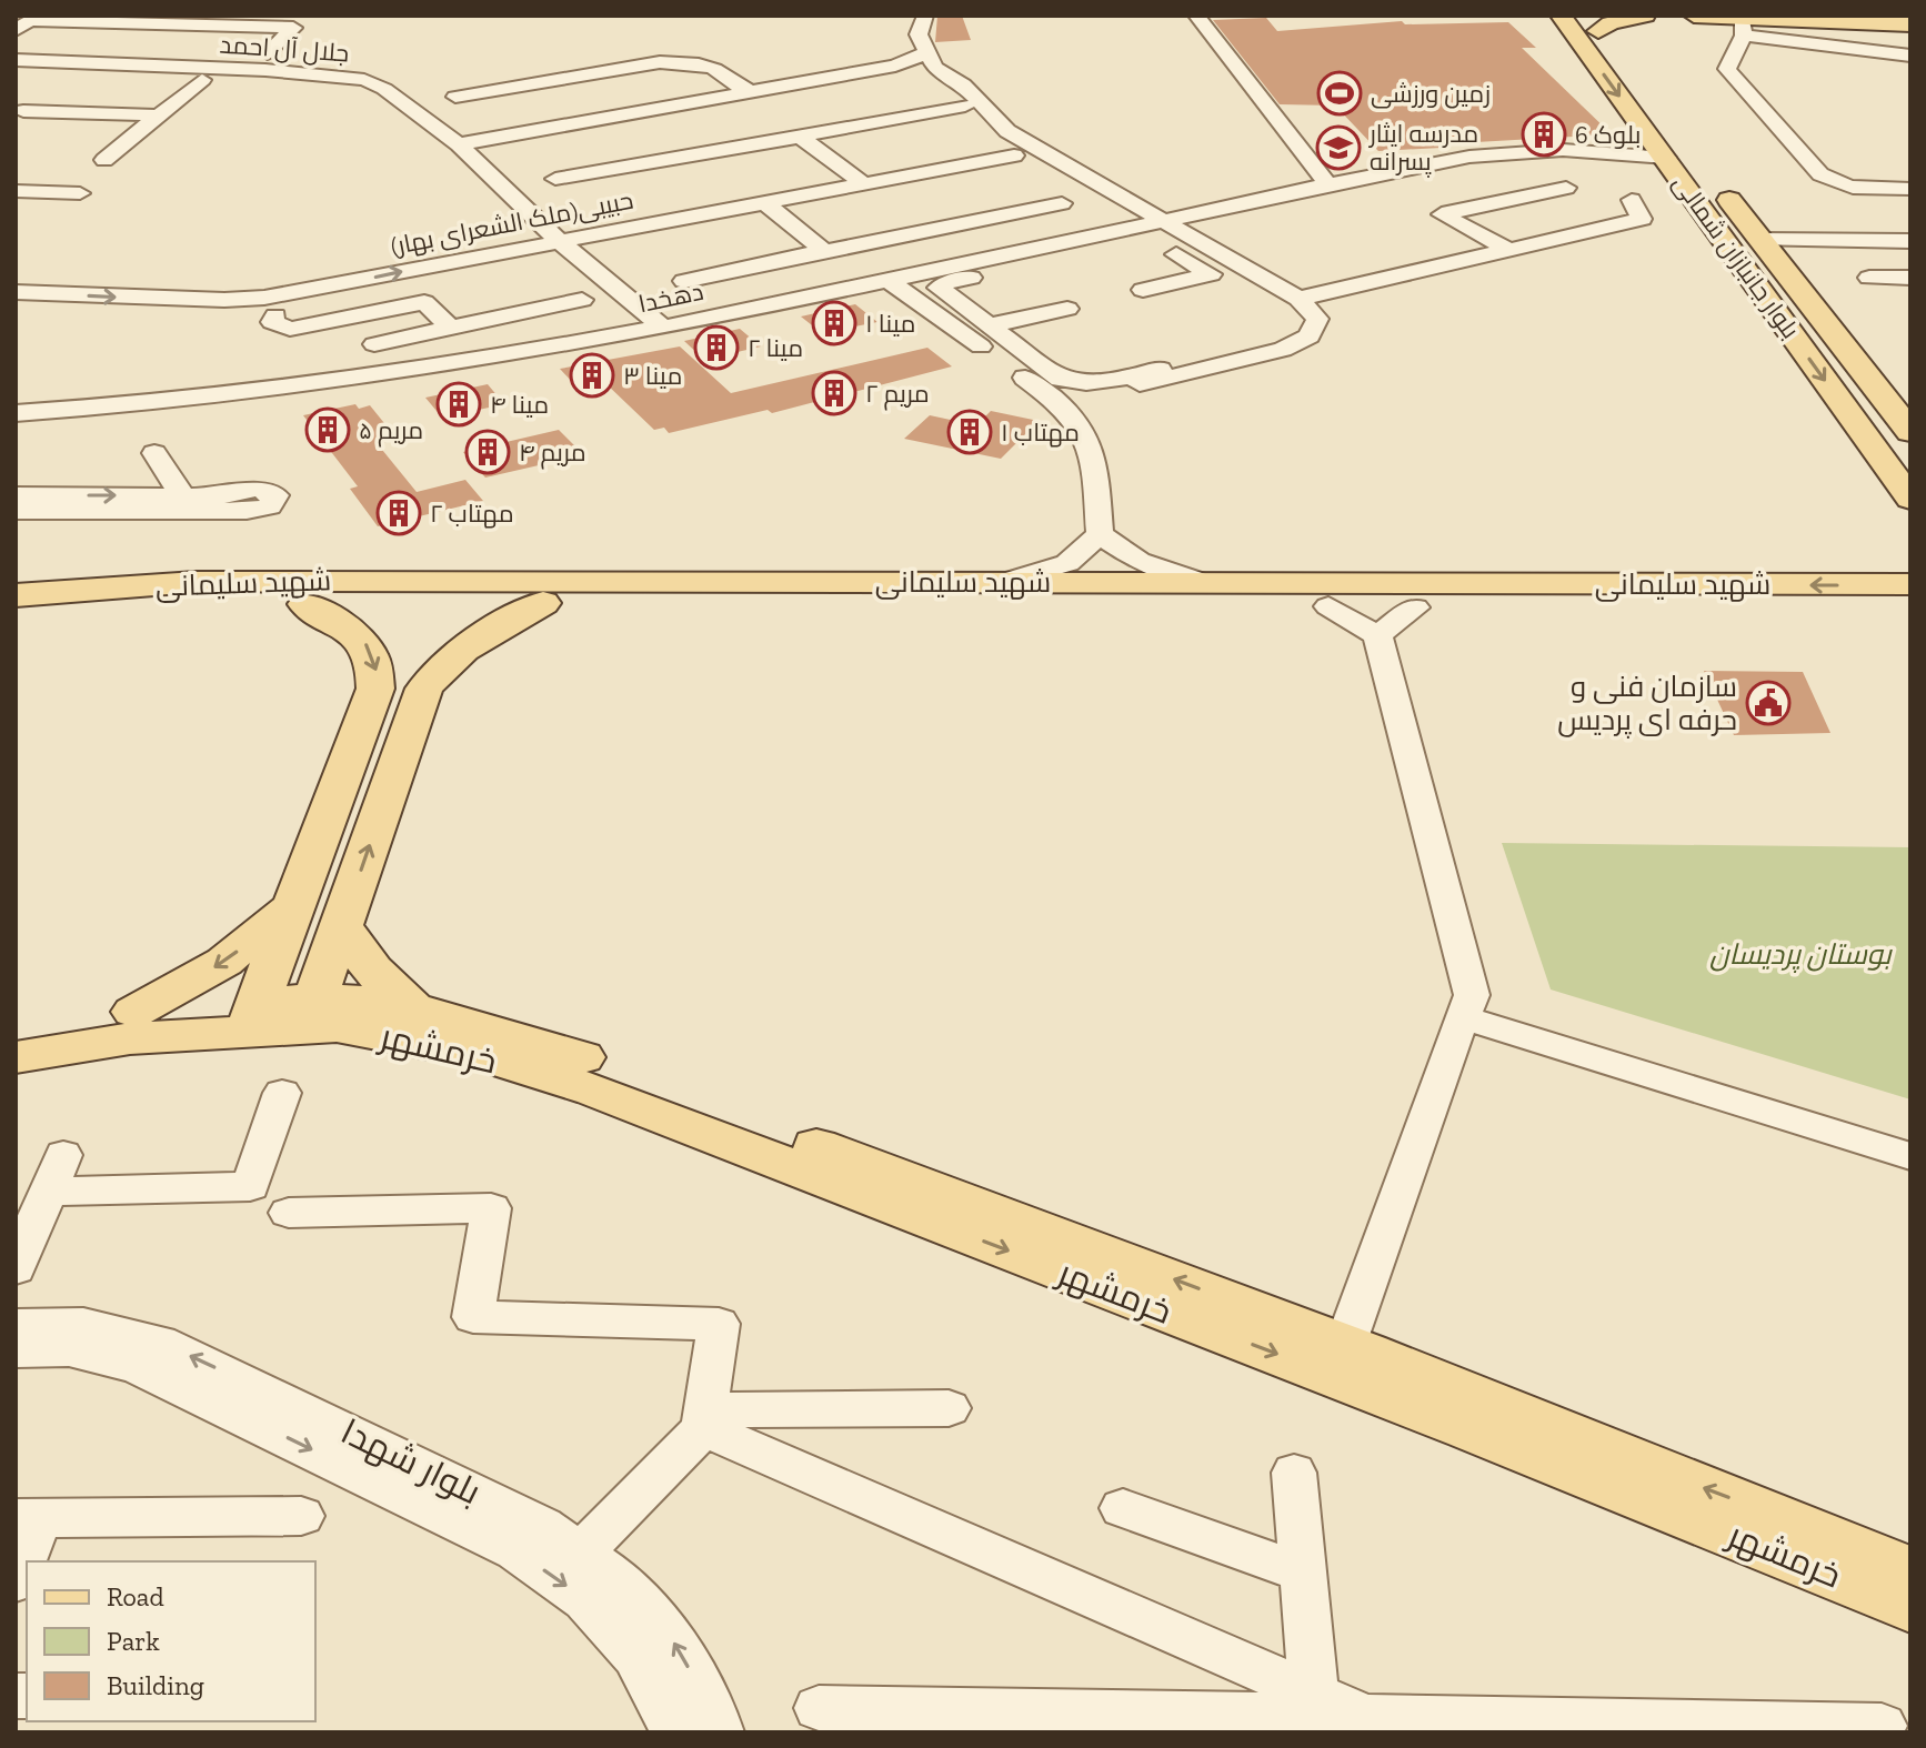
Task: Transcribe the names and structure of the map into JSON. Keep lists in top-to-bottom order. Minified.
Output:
{"streets":{"main road":["بلوار جانبازان شمالی","شهید سلیمانی","خرمشهر"],"street":["جلال آل احمد","حبیبی(ملک الشعرای بهار)","دهخدا","بلوار شهدا"]},"crossings":[["جلال آل احمد","حبیبی(ملک الشعرای بهار)"],["جلال آل احمد","دهخدا"],["بلوار جانبازان شمالی","دهخدا"]],"parks":["بوستان پردیسان"],"places":{"sports":["زمین ورزشی"],"building":["بلوک 6","مینا ۱","مینا ۲","مینا ۳","مریم ۲","مینا ۴","مریم ۵","مهتاب ۱","مریم ۴","مهتاب ۲"],"school or university":["مدرسه ایثار پسرانه"],"public building":["سازمان فنی و حرفه ای پردیس"]},"legend":["Road","Park","Building"]}
